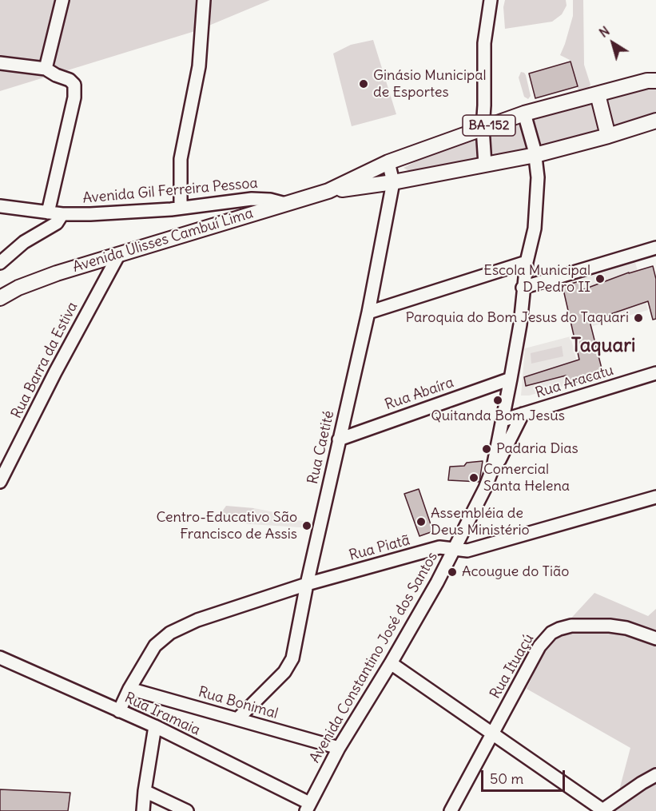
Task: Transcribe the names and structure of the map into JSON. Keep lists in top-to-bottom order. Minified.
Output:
{"streets":{"main road":["BA-152","Avenida Ulisses Cambuí Lima"],"street":["Avenida Gil Ferreira Pessoa","Rua Barra da Estiva","Rua Aracatu","Rua Abaíra","Rua Caetité","Rua Piatã","Avenida Constantino José dos Santos","Rua Ituaçú","Rua Bonimal","Rua Iramaia"]},"crossings":[["Avenida Gil Ferreira Pessoa","Avenida Ulisses Cambuí Lima"],["Avenida Ulisses Cambuí Lima","Rua Barra da Estiva"],["Avenida Ulisses Cambuí Lima","Rua Caetité"],["Avenida Ulisses Cambuí Lima","Avenida Constantino José dos Santos"],["Rua Aracatu","Avenida Constantino José dos Santos"],["Rua Abaíra","Rua Caetité"],["Rua Abaíra","Avenida Constantino José dos Santos"],["Rua Caetité","Rua Piatã"],["Rua Caetité","Rua Bonimal"],["Rua Piatã","Avenida Constantino José dos Santos"],["Rua Piatã","Rua Bonimal"],["Rua Piatã","Rua Iramaia"],["Avenida Constantino José dos Santos","Rua Bonimal"],["Avenida Constantino José dos Santos","Rua Iramaia"]],"districts":["Taquari"],"places":["Ginásio Municipal de Esportes","Escola Municipal D Pedro II","Paroquia do Bom Jesus do Taquari","Quitanda Bom Jesus","Padaria Dias","Comercial Santa Helena","Assembléia de Deus Ministério","Centro-Educativo São Francisco de Assis","Acougue do Tião"],"scale_bar":"50 m","north":"top left"}
